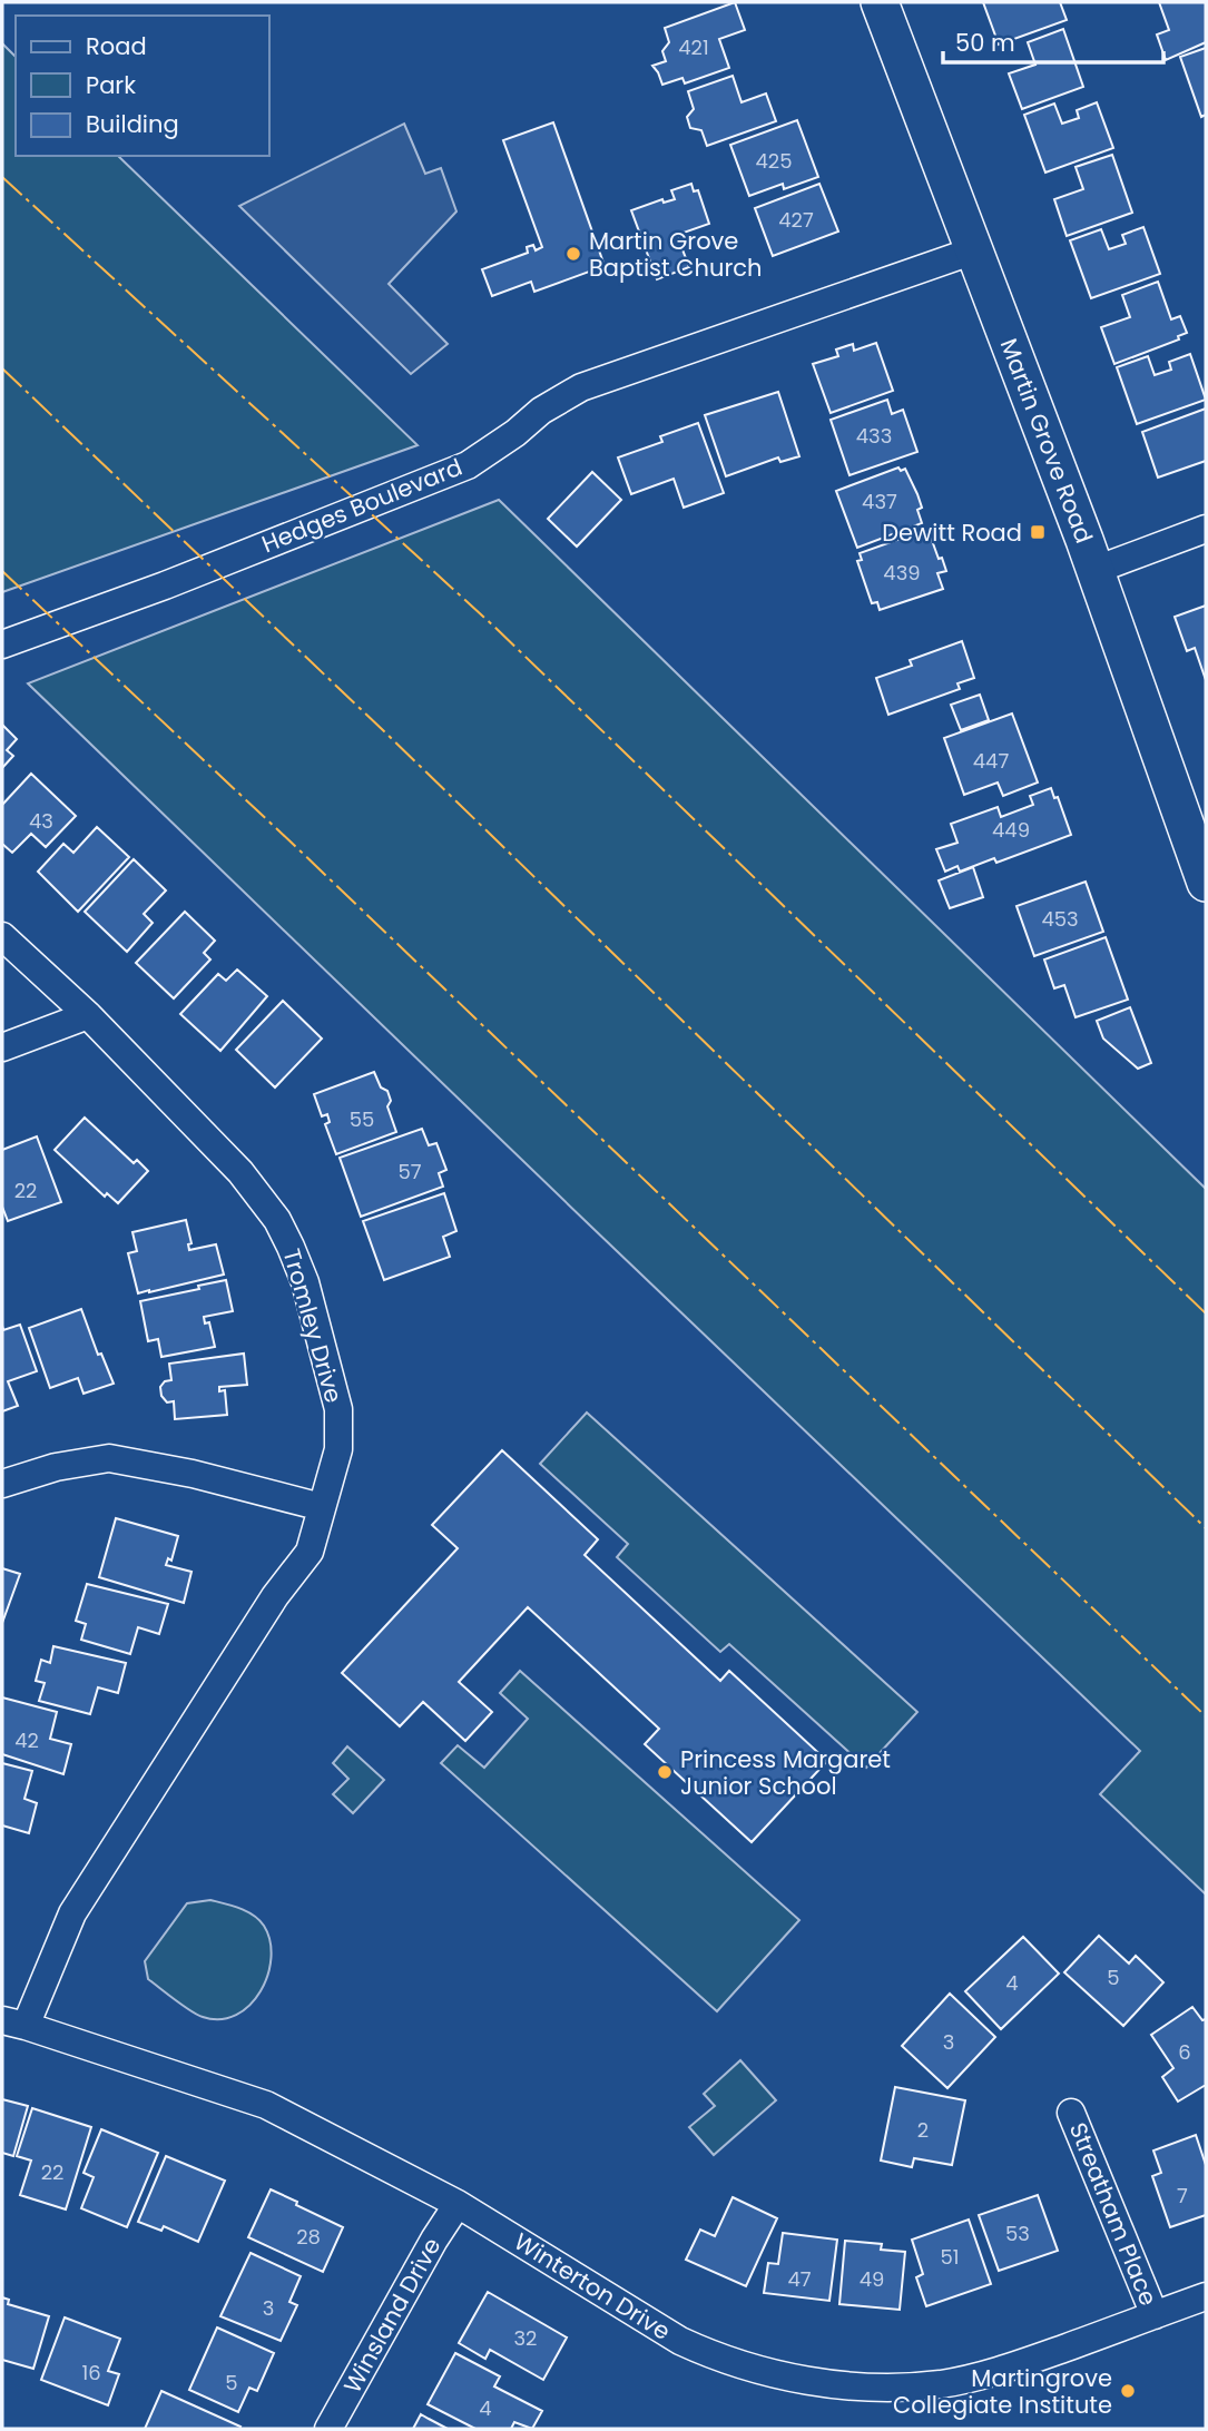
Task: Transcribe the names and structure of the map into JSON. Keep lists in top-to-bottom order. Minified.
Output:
{"streets":{"main road":["Martin Grove Road"],"street":["Hedges Boulevard","Tromley Drive","Streatham Place","Winterton Drive","Winsland Drive"]},"crossings":[["Martin Grove Road","Hedges Boulevard"],["Tromley Drive","Winterton Drive"],["Streatham Place","Winterton Drive"],["Winterton Drive","Winsland Drive"]],"places":{"other":["Martin Grove Baptist Church","Princess Margaret Junior School","Martingrove Collegiate Institute"],"transit":["Dewitt Road"]},"house_numbers":["421","425","427","433","437","439","447","43","449","453","55","57","22","42","5","4","3","6","2","22","7","53","28","51","47","49","3","32","16","5","4"],"legend":["Road","Park","Building"],"scale_bar":"50 m"}
